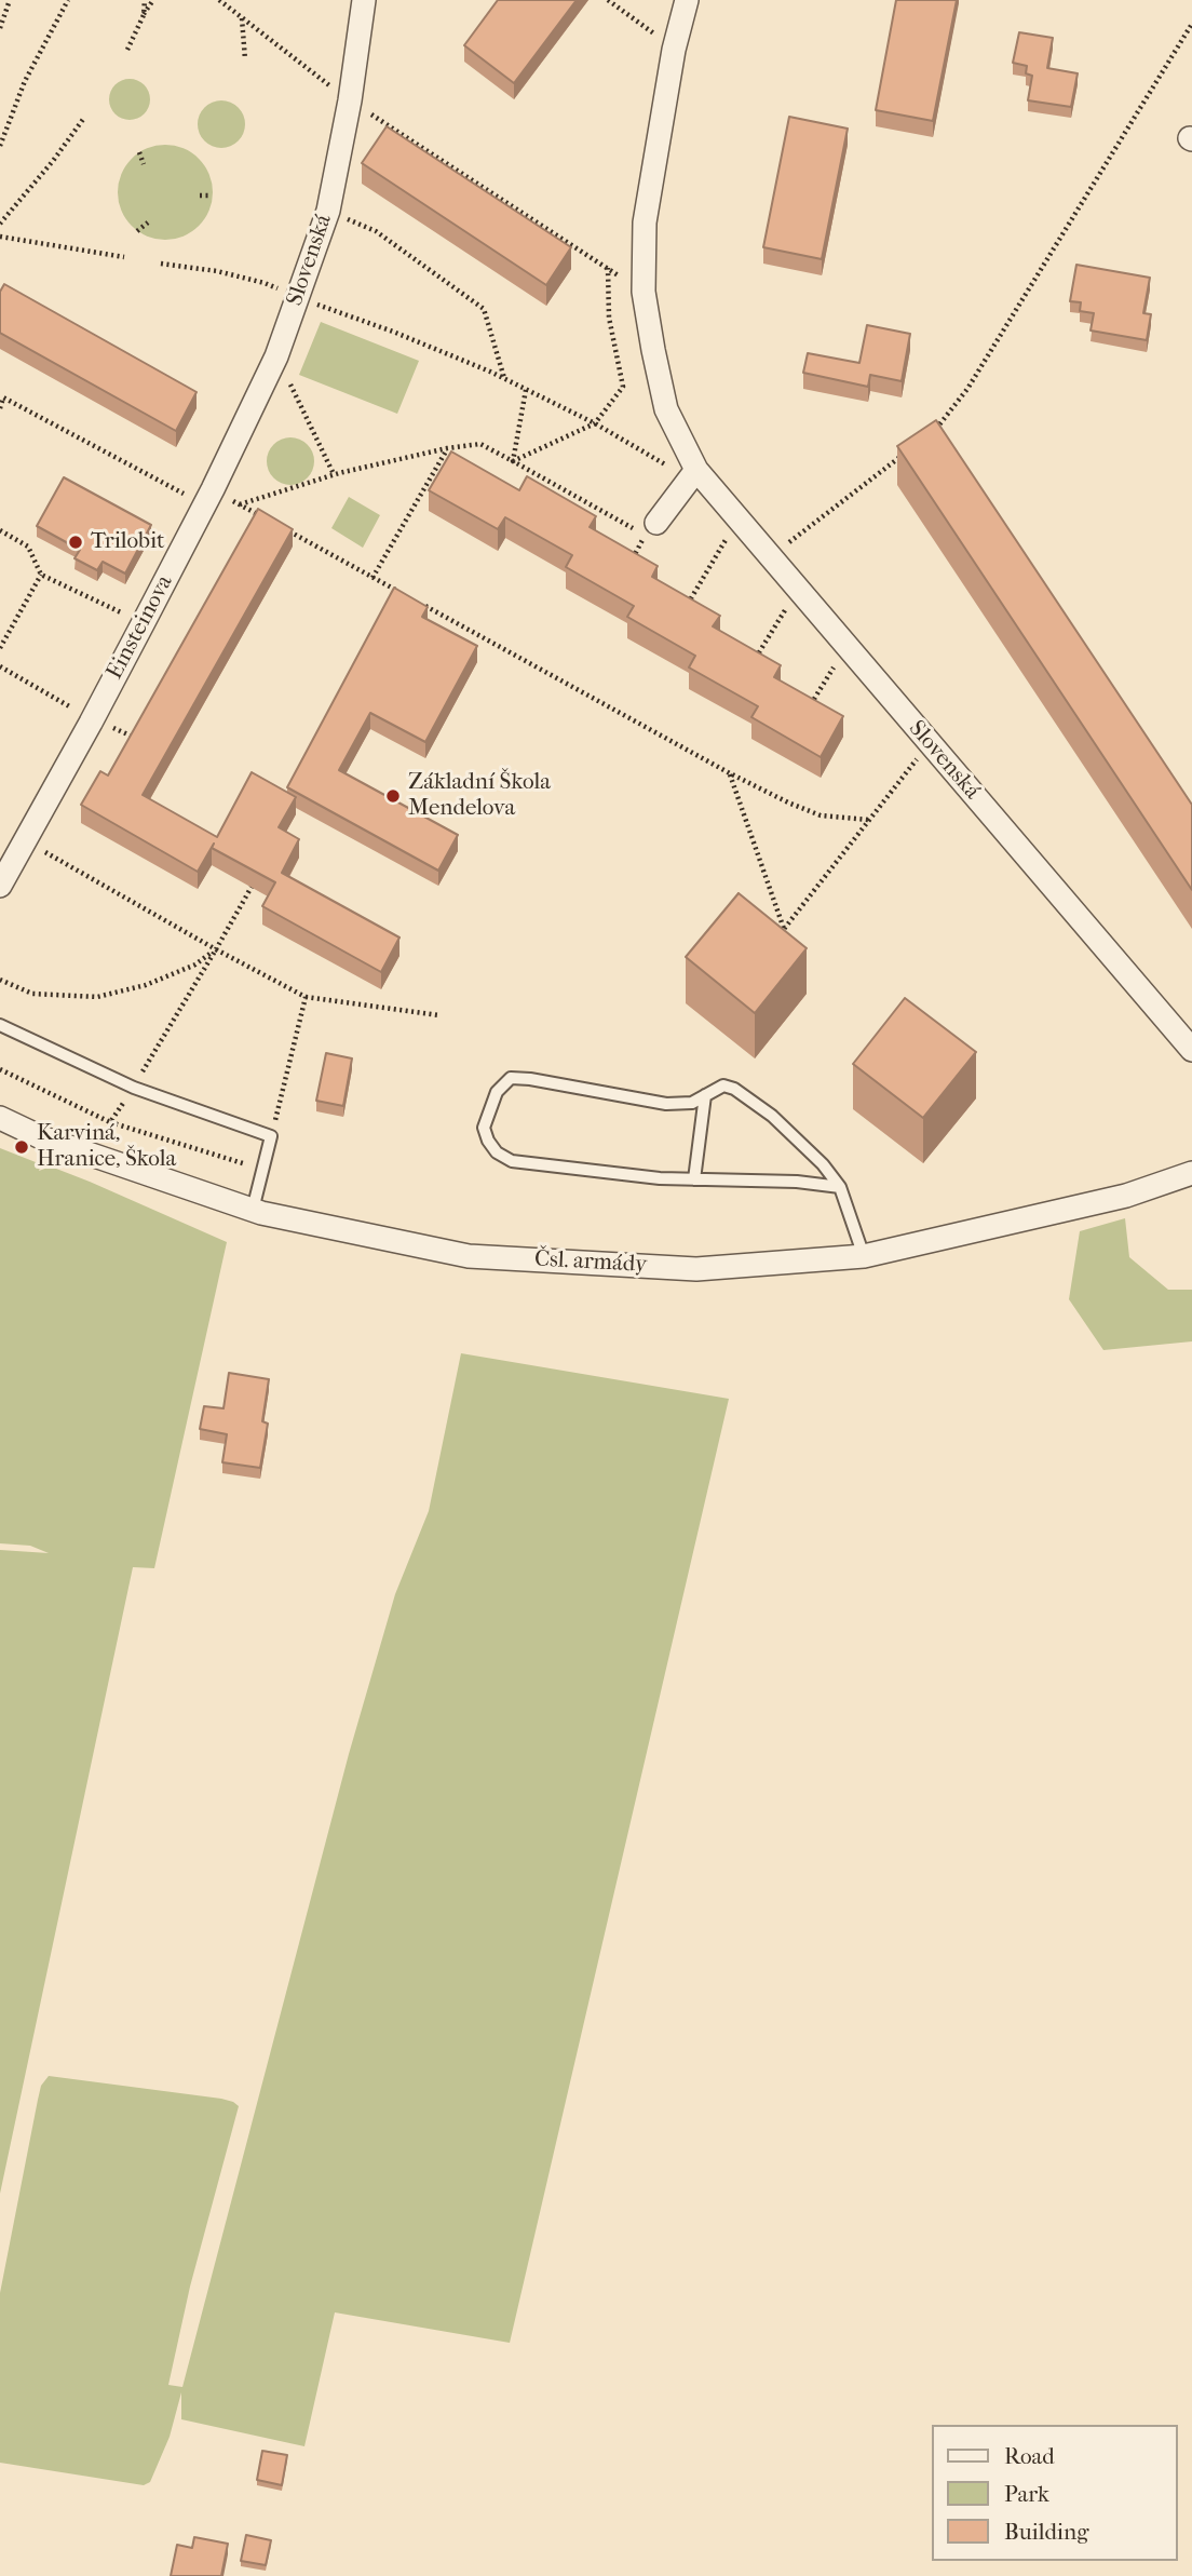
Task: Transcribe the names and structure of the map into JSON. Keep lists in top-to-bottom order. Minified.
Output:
{"streets":{"street":["Slovenská","Einsteinova","Čsl. armády"]},"crossings":[["Slovenská","Einsteinova"]],"places":["Trilobit","Základní Škola Mendelova","Karviná, Hranice, Škola"],"legend":["Road","Park","Building"]}
